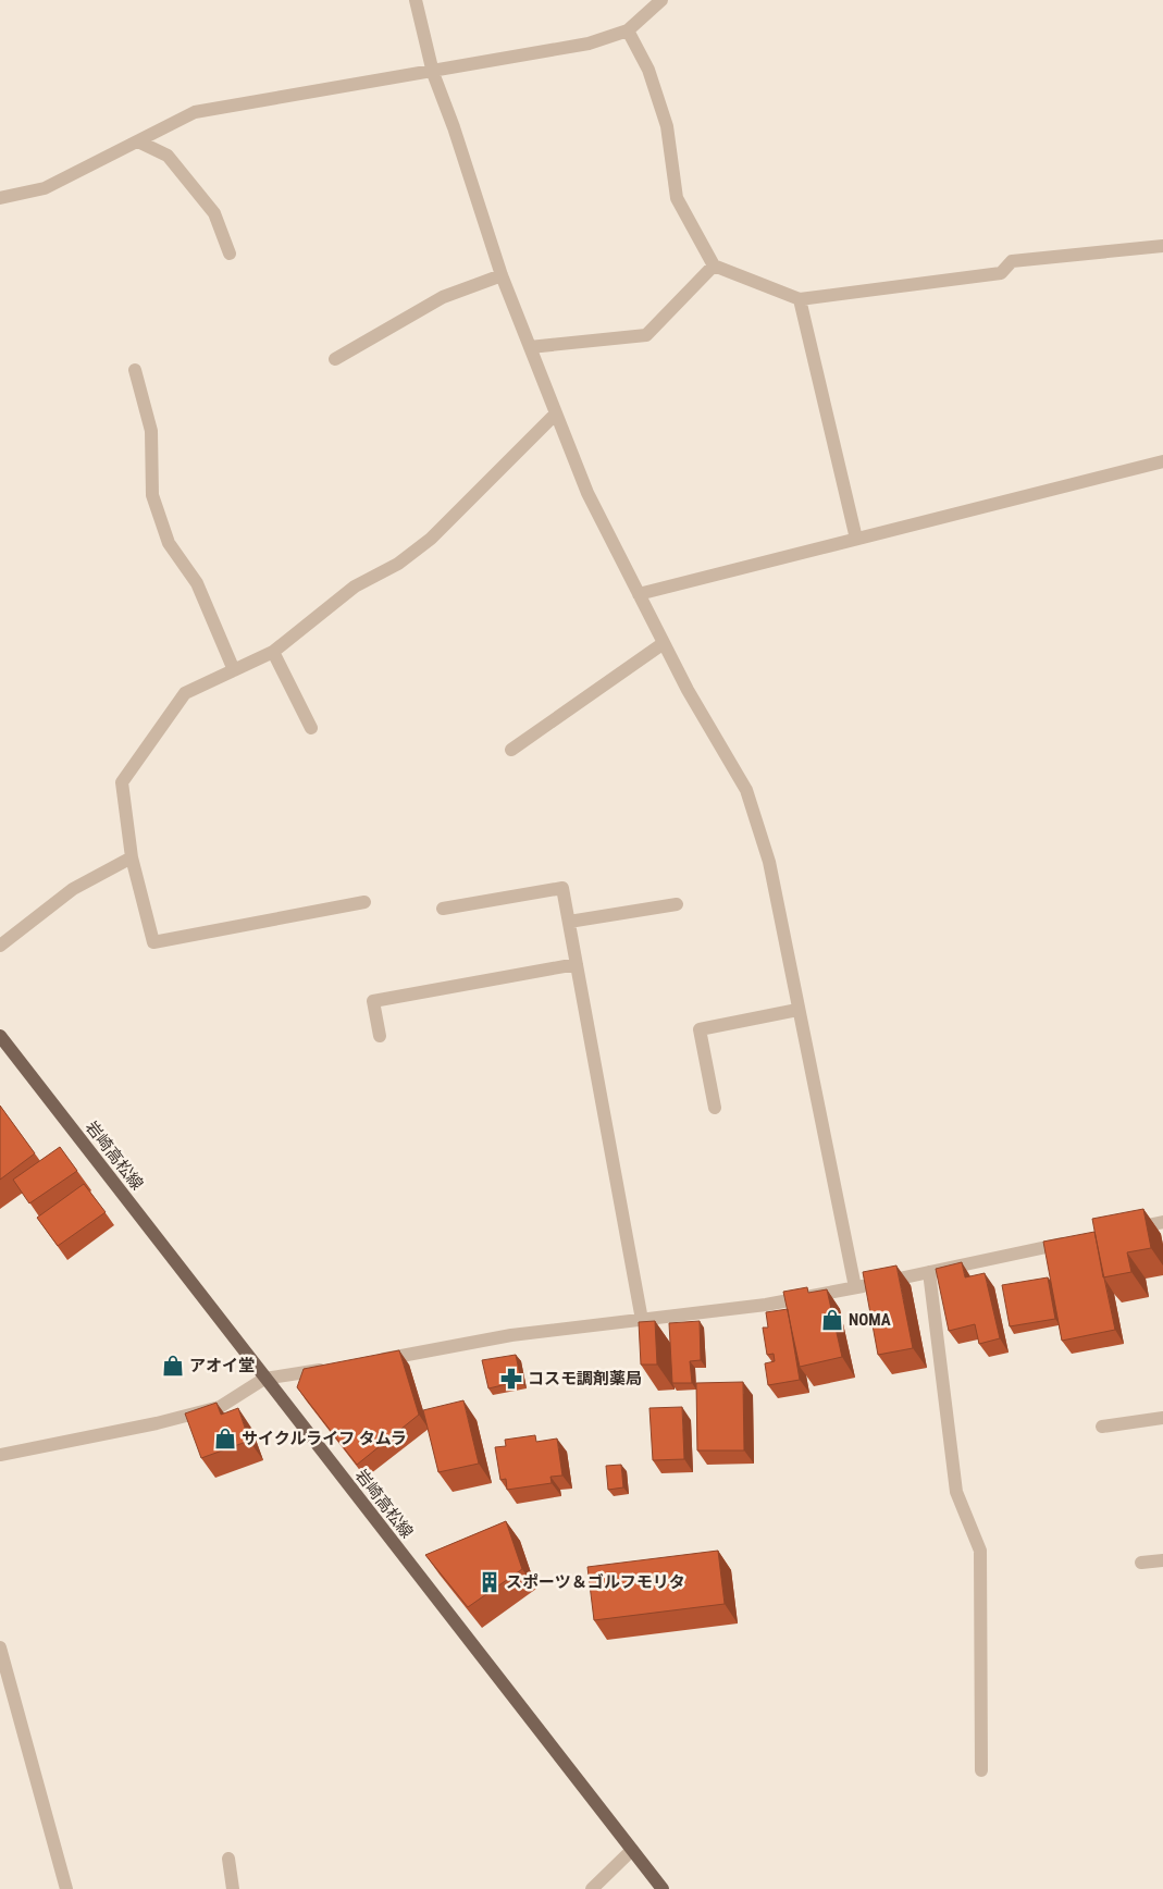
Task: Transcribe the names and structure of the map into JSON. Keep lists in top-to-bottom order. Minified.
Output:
{"streets":{"main road":["岩崎高松線"]},"places":{"shop":["NOMA","アオイ堂","サイクルライフ タムラ"],"pharmacy":["コスモ調剤薬局"],"building":["スポーツ＆ゴルフモリタ"]}}
